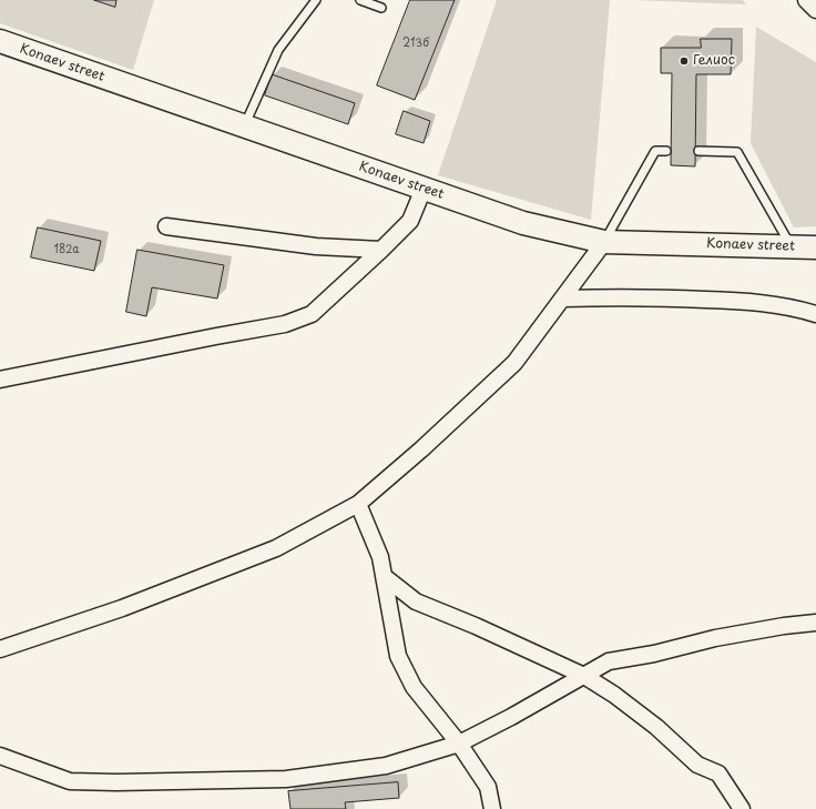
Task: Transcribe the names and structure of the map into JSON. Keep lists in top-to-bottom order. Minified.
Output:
{"streets":{"main road":["Konaev street"]},"places":["Гелиос"],"house_numbers":["213б","182а"]}
